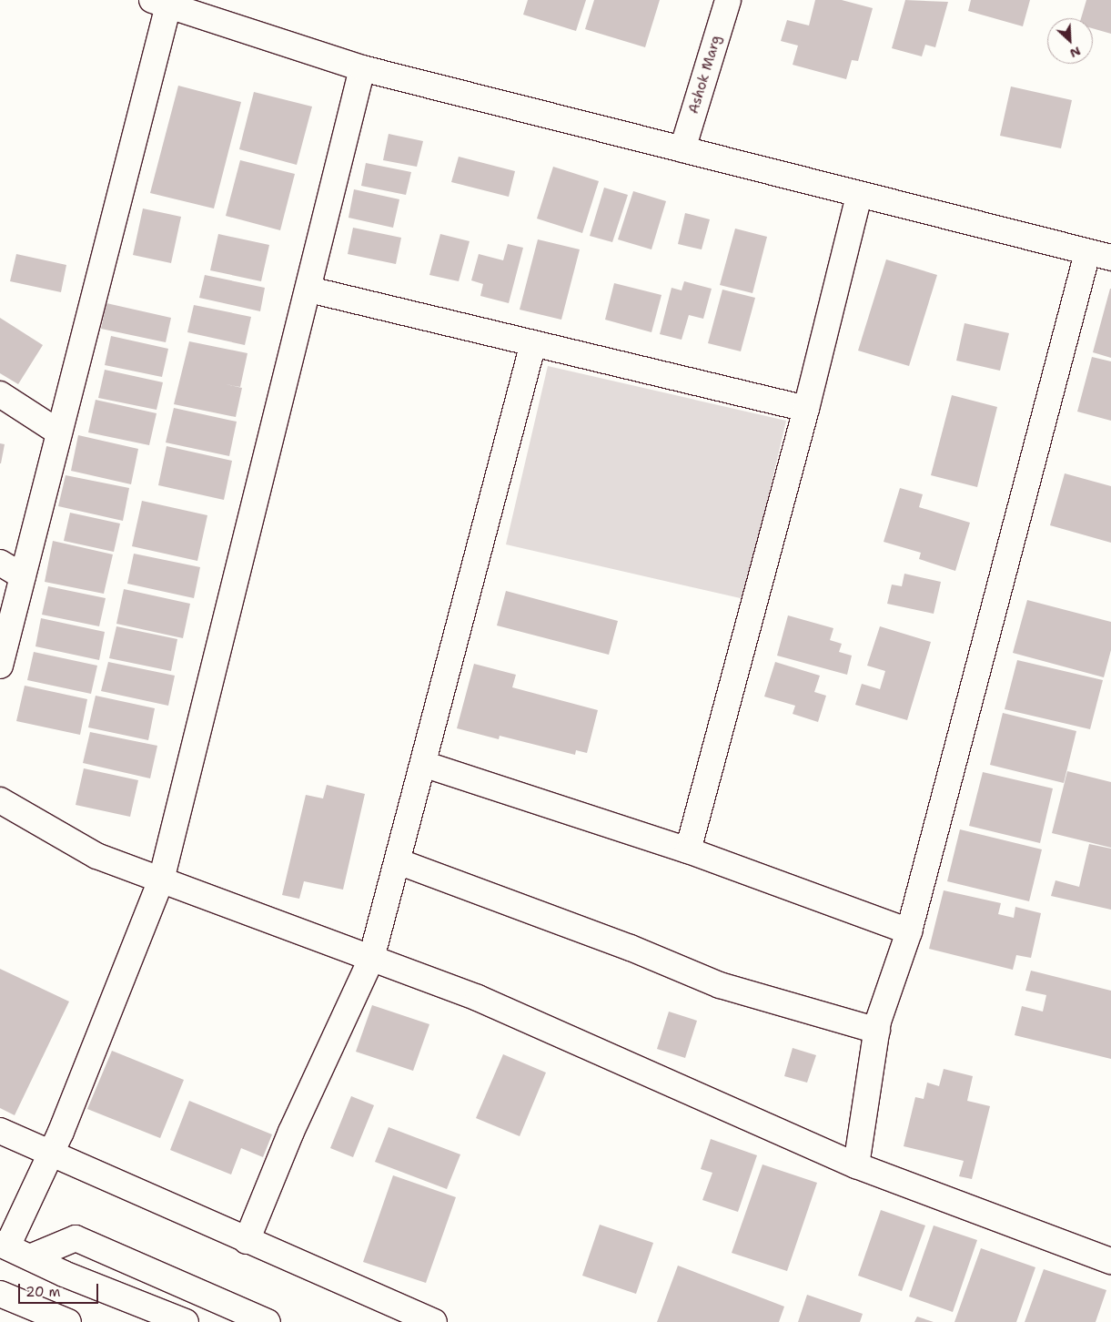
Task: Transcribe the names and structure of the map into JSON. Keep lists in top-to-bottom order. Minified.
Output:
{"streets":{"main road":["Ashok Marg"]},"scale_bar":"20 m","north":"bottom right"}
